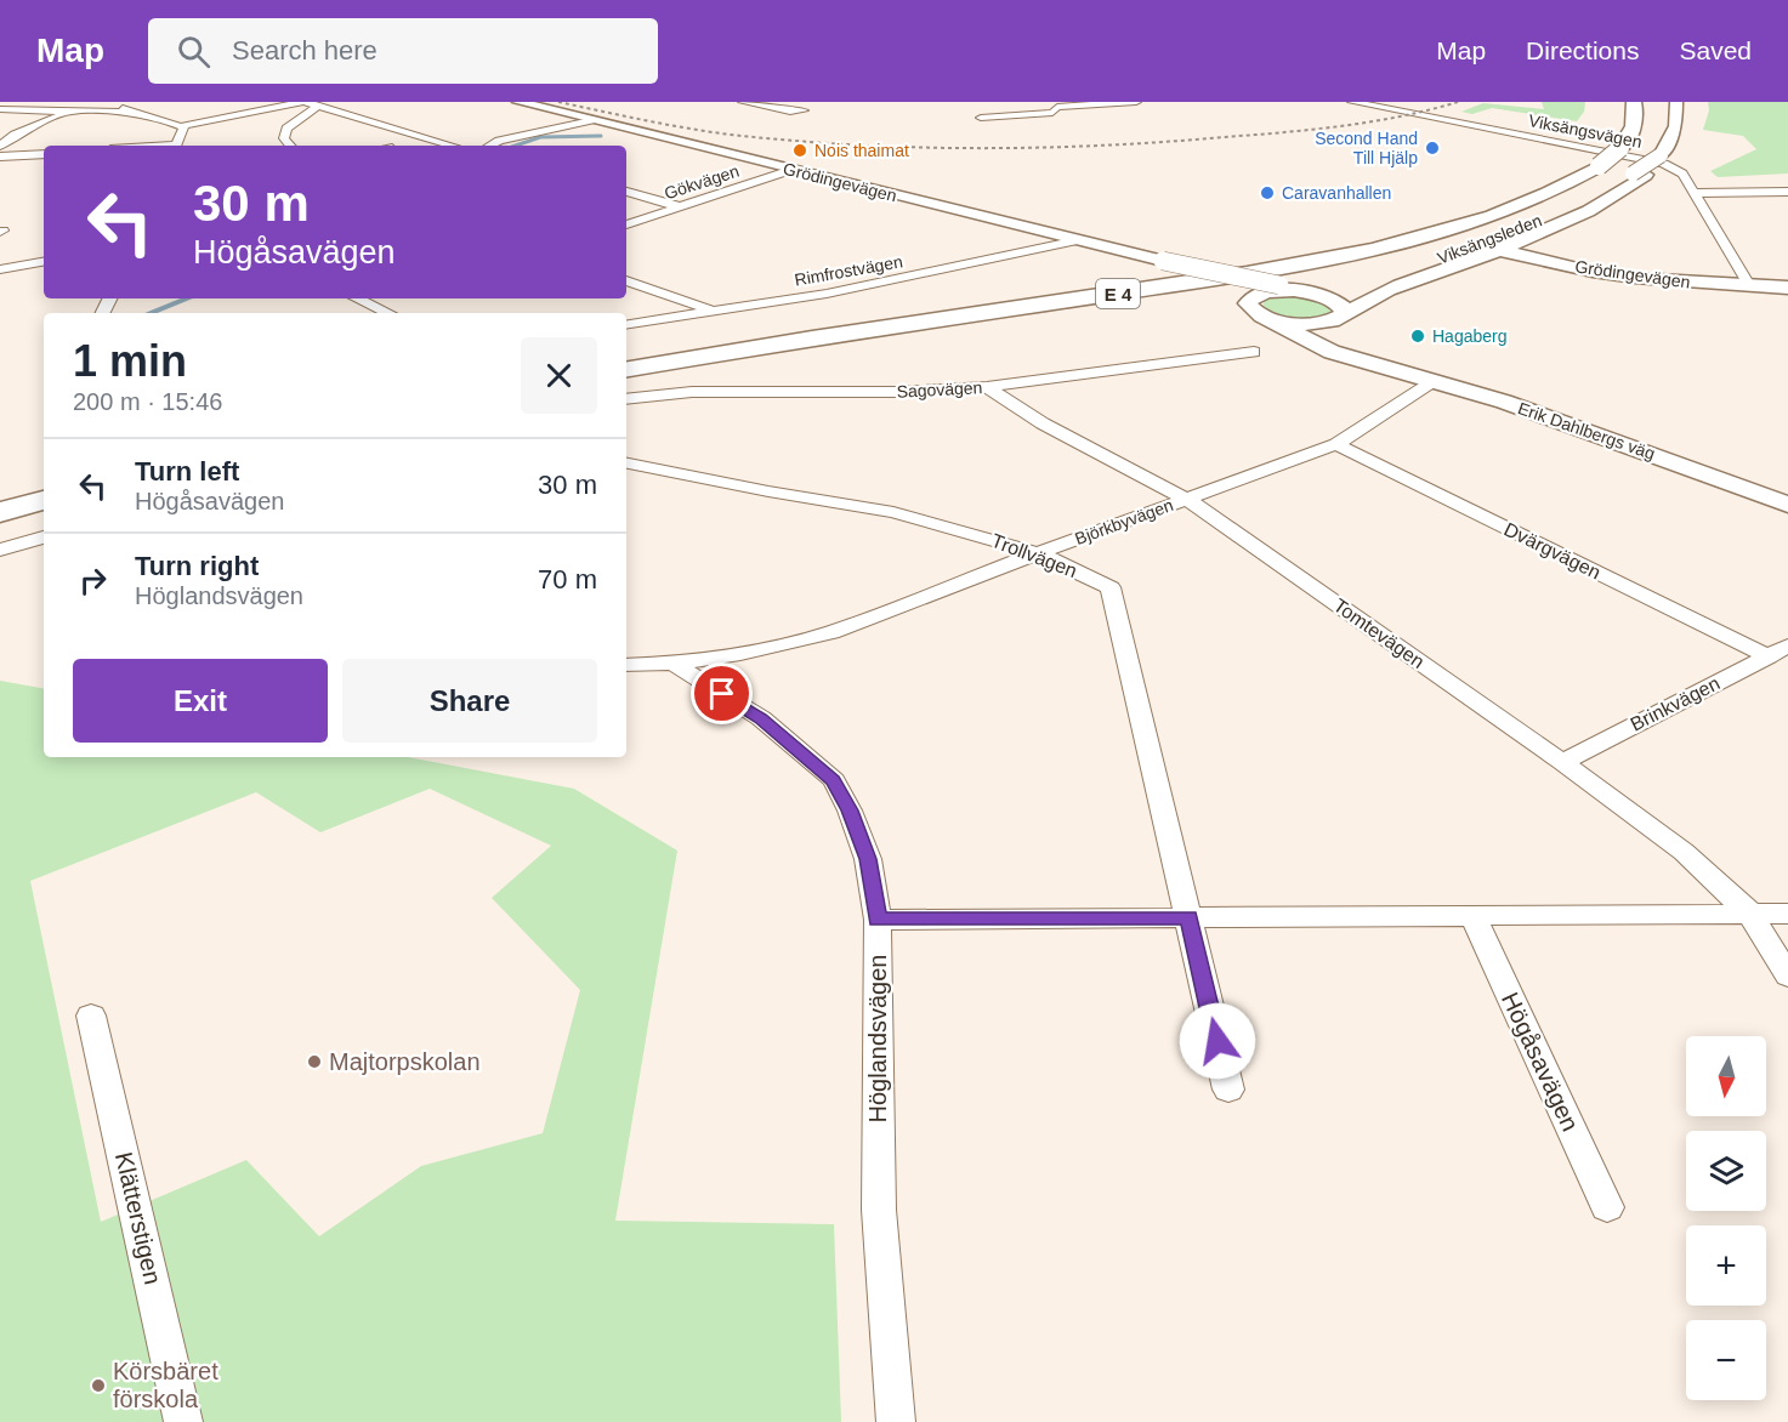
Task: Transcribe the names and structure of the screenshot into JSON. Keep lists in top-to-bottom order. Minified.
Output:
{"streets":{"highway":["E 4"],"street":["Viksängsvägen","Gökvägen","Grödingevägen","Viksängsleden","Rimfrostvägen","Sagovägen","Erik Dahlbergs väg","Björkbyvägen","Dvärgvägen","Trollvägen","Tomtevägen","Brinkvägen","Höglandsvägen","Högåsavägen","Klätterstigen"]},"crossings":[["Viksängsvägen","Grödingevägen"],["Gökvägen","Grödingevägen"],["Grödingevägen","Viksängsleden"],["Grödingevägen","Rimfrostvägen"],["Grödingevägen","Erik Dahlbergs väg"],["Viksängsleden","Erik Dahlbergs väg"],["Sagovägen","Tomtevägen"],["Erik Dahlbergs väg","Björkbyvägen"],["Björkbyvägen","Dvärgvägen"],["Björkbyvägen","Trollvägen"],["Björkbyvägen","Tomtevägen"],["Björkbyvägen","Höglandsvägen"],["Dvärgvägen","Brinkvägen"],["Tomtevägen","Brinkvägen"]],"places":["Second Hand Till Hjälp","Nois thaimat","Caravanhallen","Hagaberg","Majtorpskolan","Körsbäret förskola"],"north":"bottom","page":{"header":"Map","search":"Search here","nav":["Map","Directions","Saved"],"turn":["30 m","Högåsavägen"],"heading":["1 min","200 m · 15:46"],"list":[{"name":"Turn left","note":"Högåsavägen","value":"30 m"},{"name":"Turn right","note":"Höglandsvägen","value":"70 m"}],"buttons":["Exit","Share"],"map_buttons":["+","−"]}}
